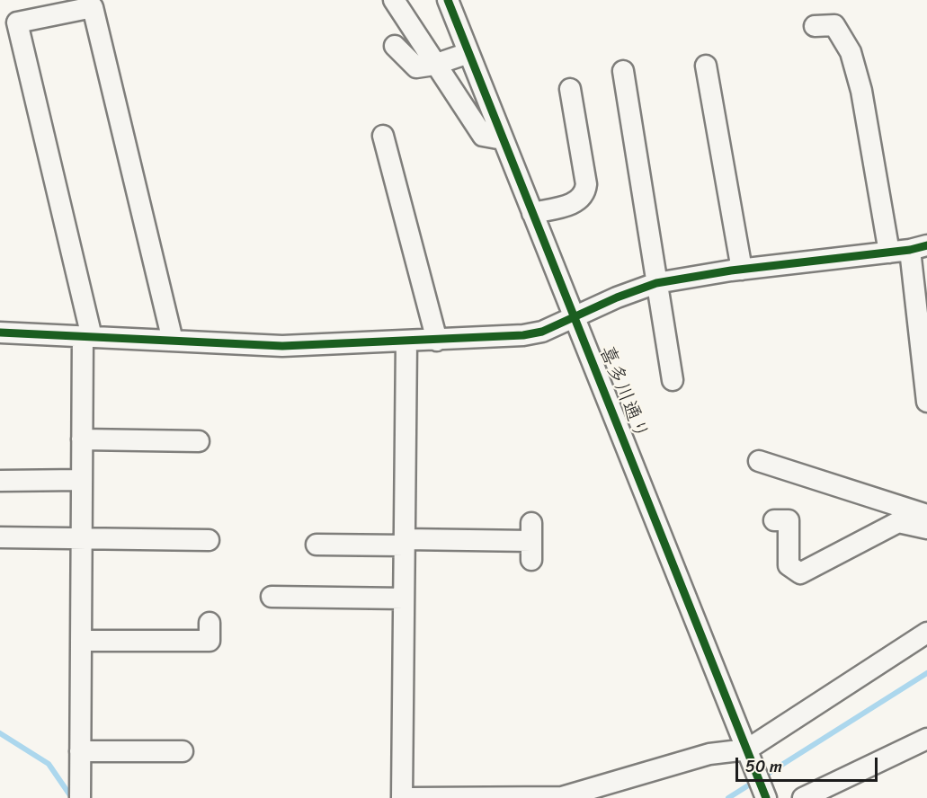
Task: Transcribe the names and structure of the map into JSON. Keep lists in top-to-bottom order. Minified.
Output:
{"streets":{"street":["喜多川通り"]},"scale_bar":"50 m"}
